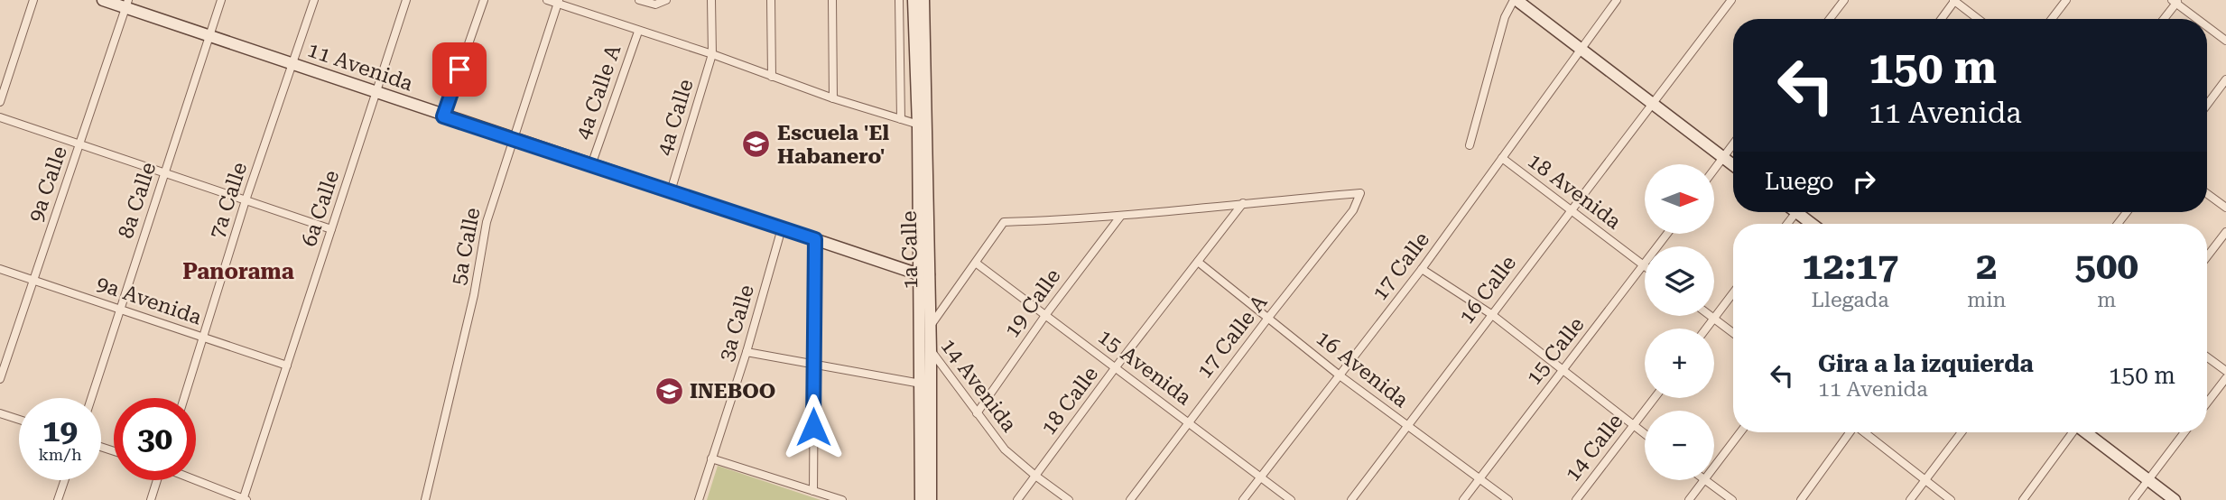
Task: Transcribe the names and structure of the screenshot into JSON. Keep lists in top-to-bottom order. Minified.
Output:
{"streets":{"main road":["11 Avenida","1a Calle"],"street":["4a Calle A","4a Calle","9a Calle","18 Avenida","8a Calle","7a Calle","6a Calle","5a Calle","17 Calle","16 Calle","9a Avenida","19 Calle","3a Calle","17 Calle A","15 Calle","15 Avenida","16 Avenida","14 Avenida","18 Calle","14 Calle"]},"crossings":[["11 Avenida","4a Calle A"],["11 Avenida","4a Calle"],["11 Avenida","9a Calle"],["11 Avenida","8a Calle"],["11 Avenida","7a Calle"],["11 Avenida","6a Calle"],["11 Avenida","5a Calle"],["11 Avenida","1a Calle"],["11 Avenida","3a Calle"],["9a Calle","9a Avenida"],["18 Avenida","17 Calle"],["18 Avenida","16 Calle"],["18 Avenida","15 Calle"],["8a Calle","9a Avenida"],["7a Calle","9a Avenida"],["6a Calle","9a Avenida"],["1a Calle","14 Avenida"],["17 Calle","15 Avenida"],["17 Calle","16 Avenida"],["16 Calle","16 Avenida"],["19 Calle","15 Avenida"],["19 Calle","14 Avenida"],["17 Calle A","15 Avenida"],["17 Calle A","16 Avenida"],["17 Calle A","18 Calle"],["15 Calle","16 Avenida"],["15 Avenida","18 Calle"],["16 Avenida","18 Calle"],["14 Avenida","18 Calle"]],"districts":["Panorama"],"places":{"school or university":["Escuela 'El Habanero'","INEBOO"]},"north":"right","page":{"turn":["150 m","11 Avenida"],"then":"Luego","map_buttons":["+","−"],"eta":["12:17","Llegada","2","min","500","m"],"list":[{"name":"Gira a la izquierda","note":"11 Avenida","value":"150 m"}],"speed":"19 km/h","limit":"30"}}
